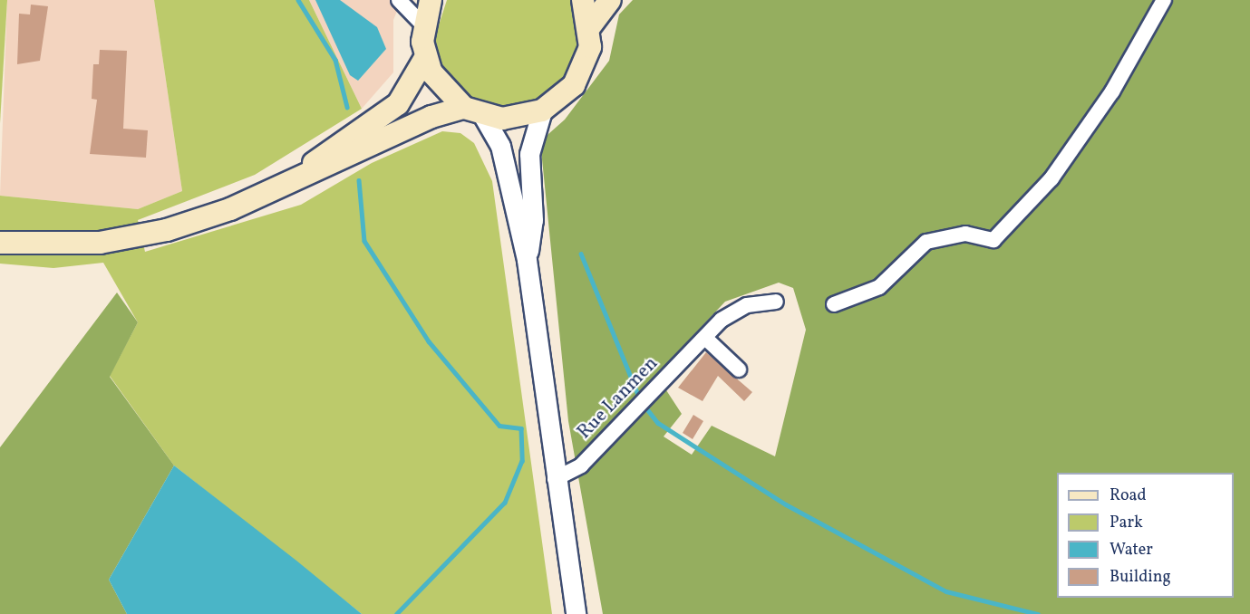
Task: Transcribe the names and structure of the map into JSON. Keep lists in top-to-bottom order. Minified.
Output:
{"streets":{"street":["Rue Lanmen"]},"legend":["Road","Park","Water","Building"]}
